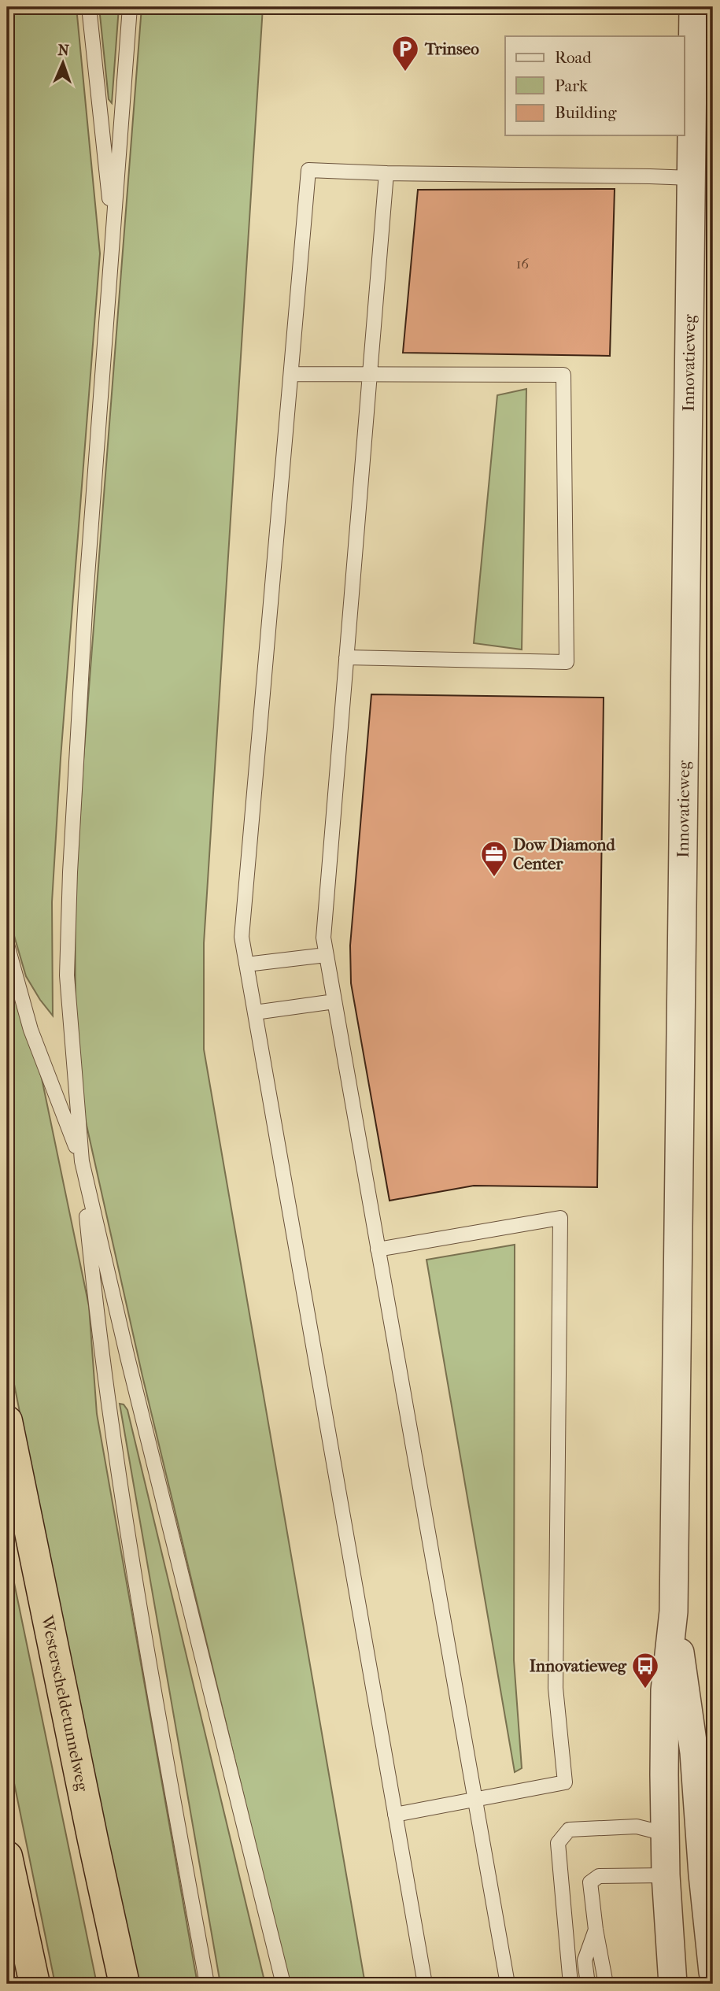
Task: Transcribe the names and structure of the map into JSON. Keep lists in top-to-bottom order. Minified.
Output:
{"streets":{"highway":["Westerscheldetunnelweg"],"street":["Innovatieweg"]},"places":{"parking":["Trinseo"],"office":["Dow Diamond Center"],"bus stop":["Innovatieweg"]},"house_numbers":["16"],"legend":["Road","Park","Building"],"north":"top"}
